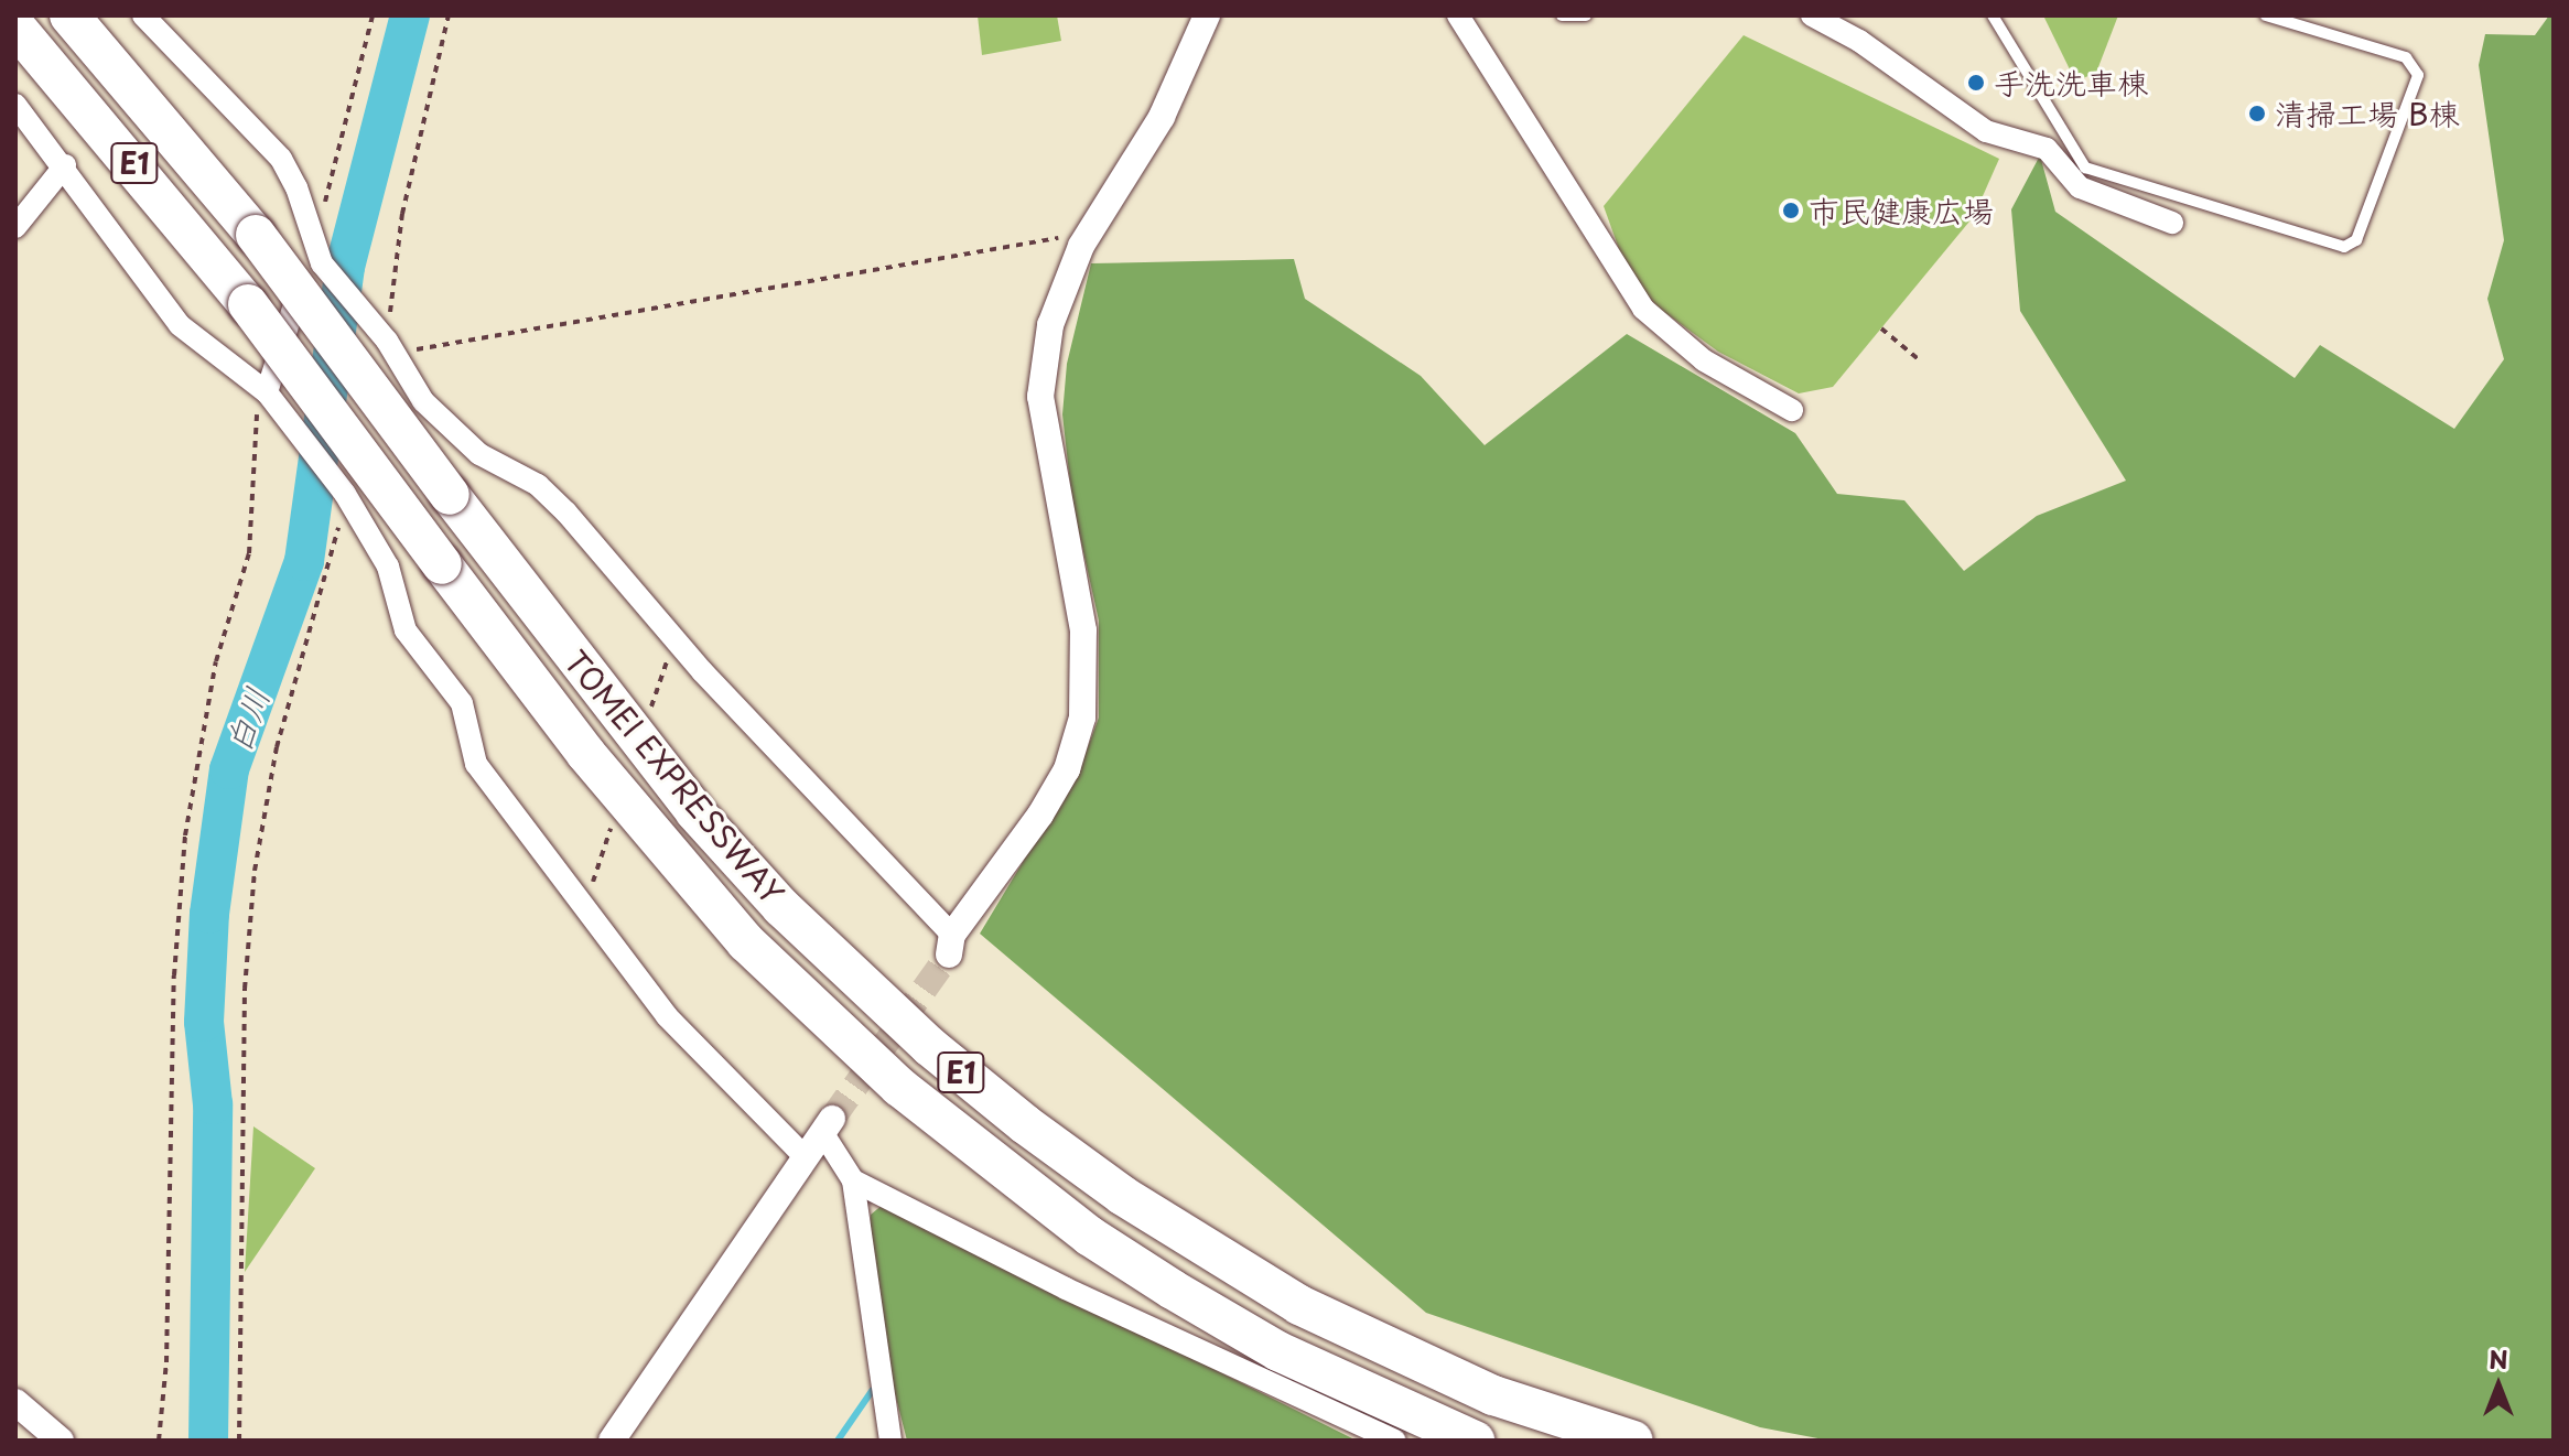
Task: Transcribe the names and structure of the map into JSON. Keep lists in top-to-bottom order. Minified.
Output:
{"streets":{"highway":["E1","TOMEI EXPRESSWAY"]},"water":["白川"],"places":["手洗洗車棟","清掃工場 B棟","市民健康広場"],"north":"top"}
